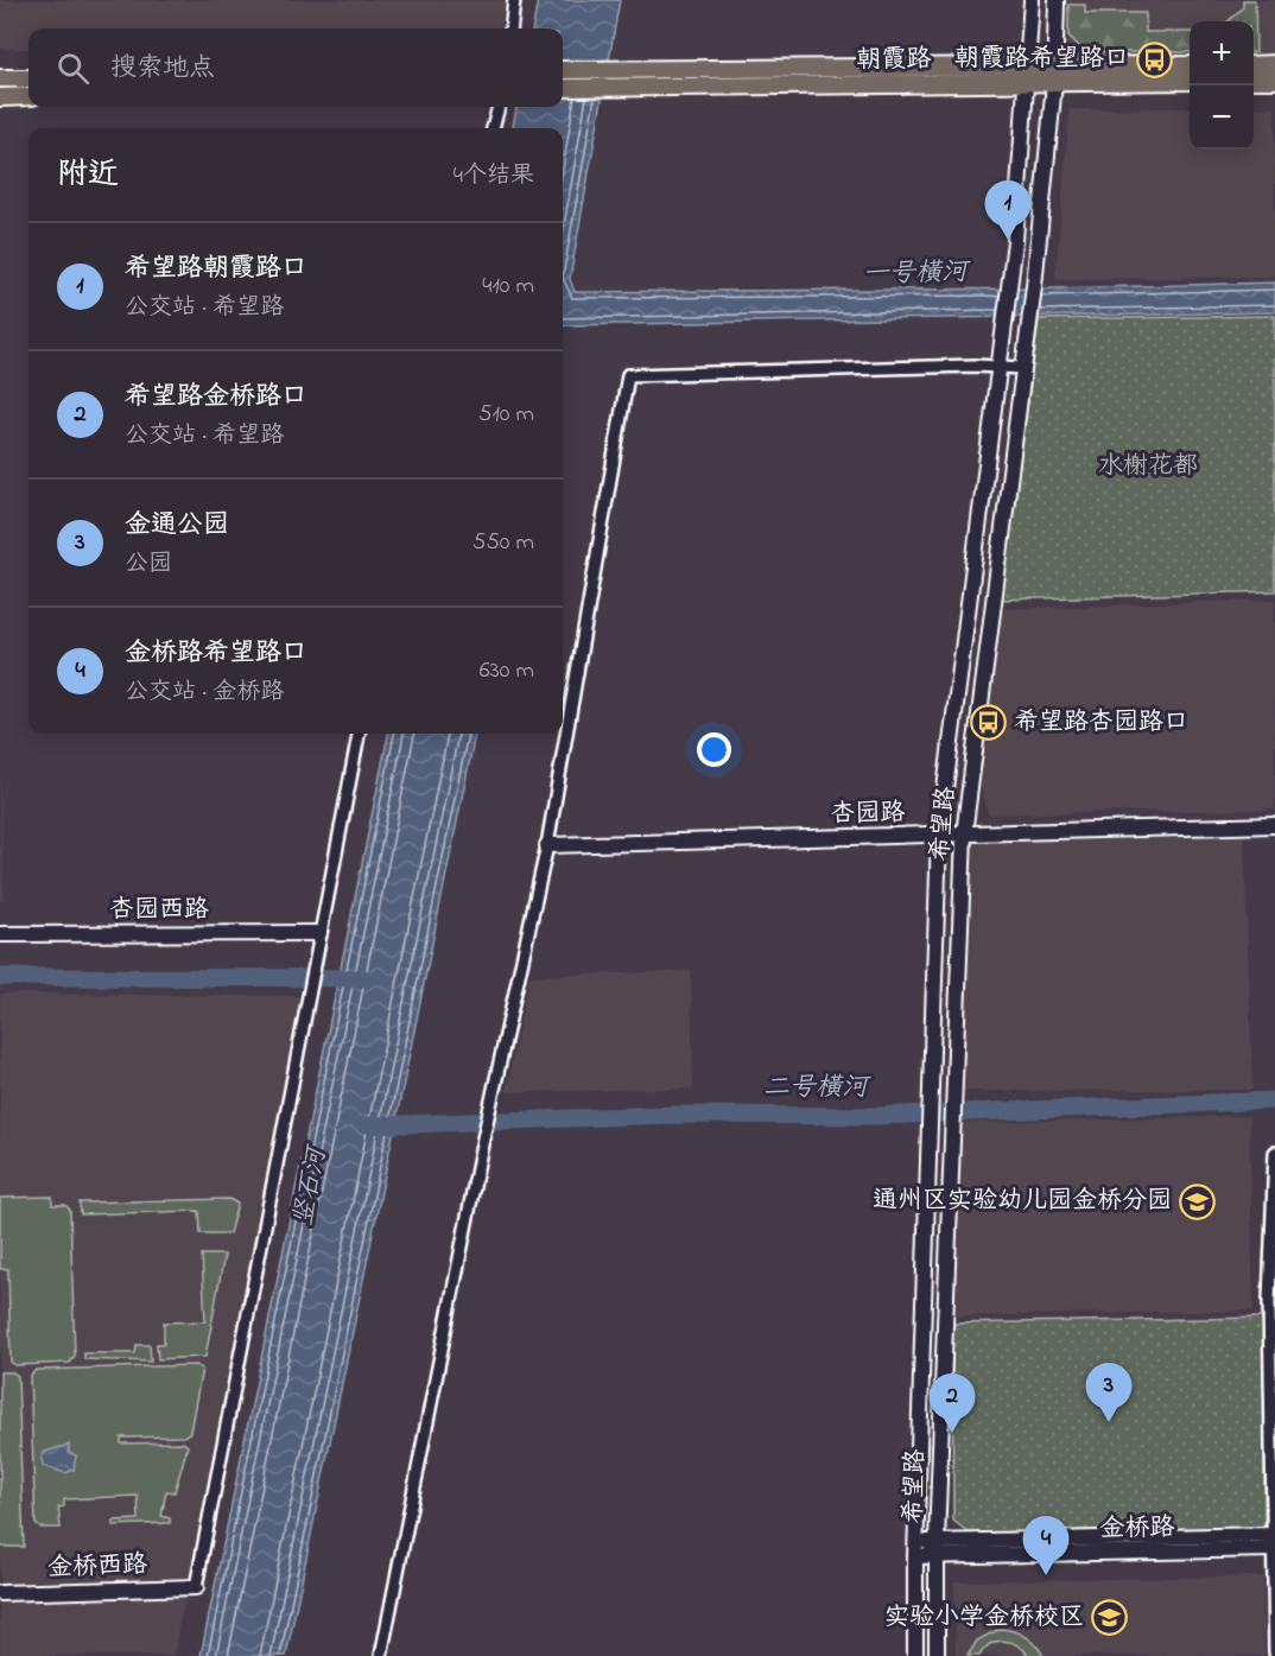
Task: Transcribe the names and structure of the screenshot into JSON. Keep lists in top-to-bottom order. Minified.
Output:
{"streets":{"main road":["朝霞路","杏园路","希望路","杏园西路","金桥路","金桥西路"]},"crossings":[["朝霞路","希望路"],["杏园路","希望路"],["希望路","金桥路"]],"water":["一号横河","二号横河","竖石河"],"parks":["水榭花都"],"places":{"bus stop":["朝霞路希望路口","希望路杏园路口"],"school or university":["通州区实验幼儿园金桥分园","实验小学金桥校区"]},"page":{"map_buttons":["+","−"],"search":"搜索地点","heading":["附近","4个结果"],"pins":["1","3","2","4"],"list":[{"mark":"1","name":"希望路朝霞路口","note":"公交站 · 希望路","value":"410 m"},{"mark":"2","name":"希望路金桥路口","note":"公交站 · 希望路","value":"510 m"},{"mark":"3","name":"金通公园","note":"公园","value":"550 m"},{"mark":"4","name":"金桥路希望路口","note":"公交站 · 金桥路","value":"630 m"}]}}
